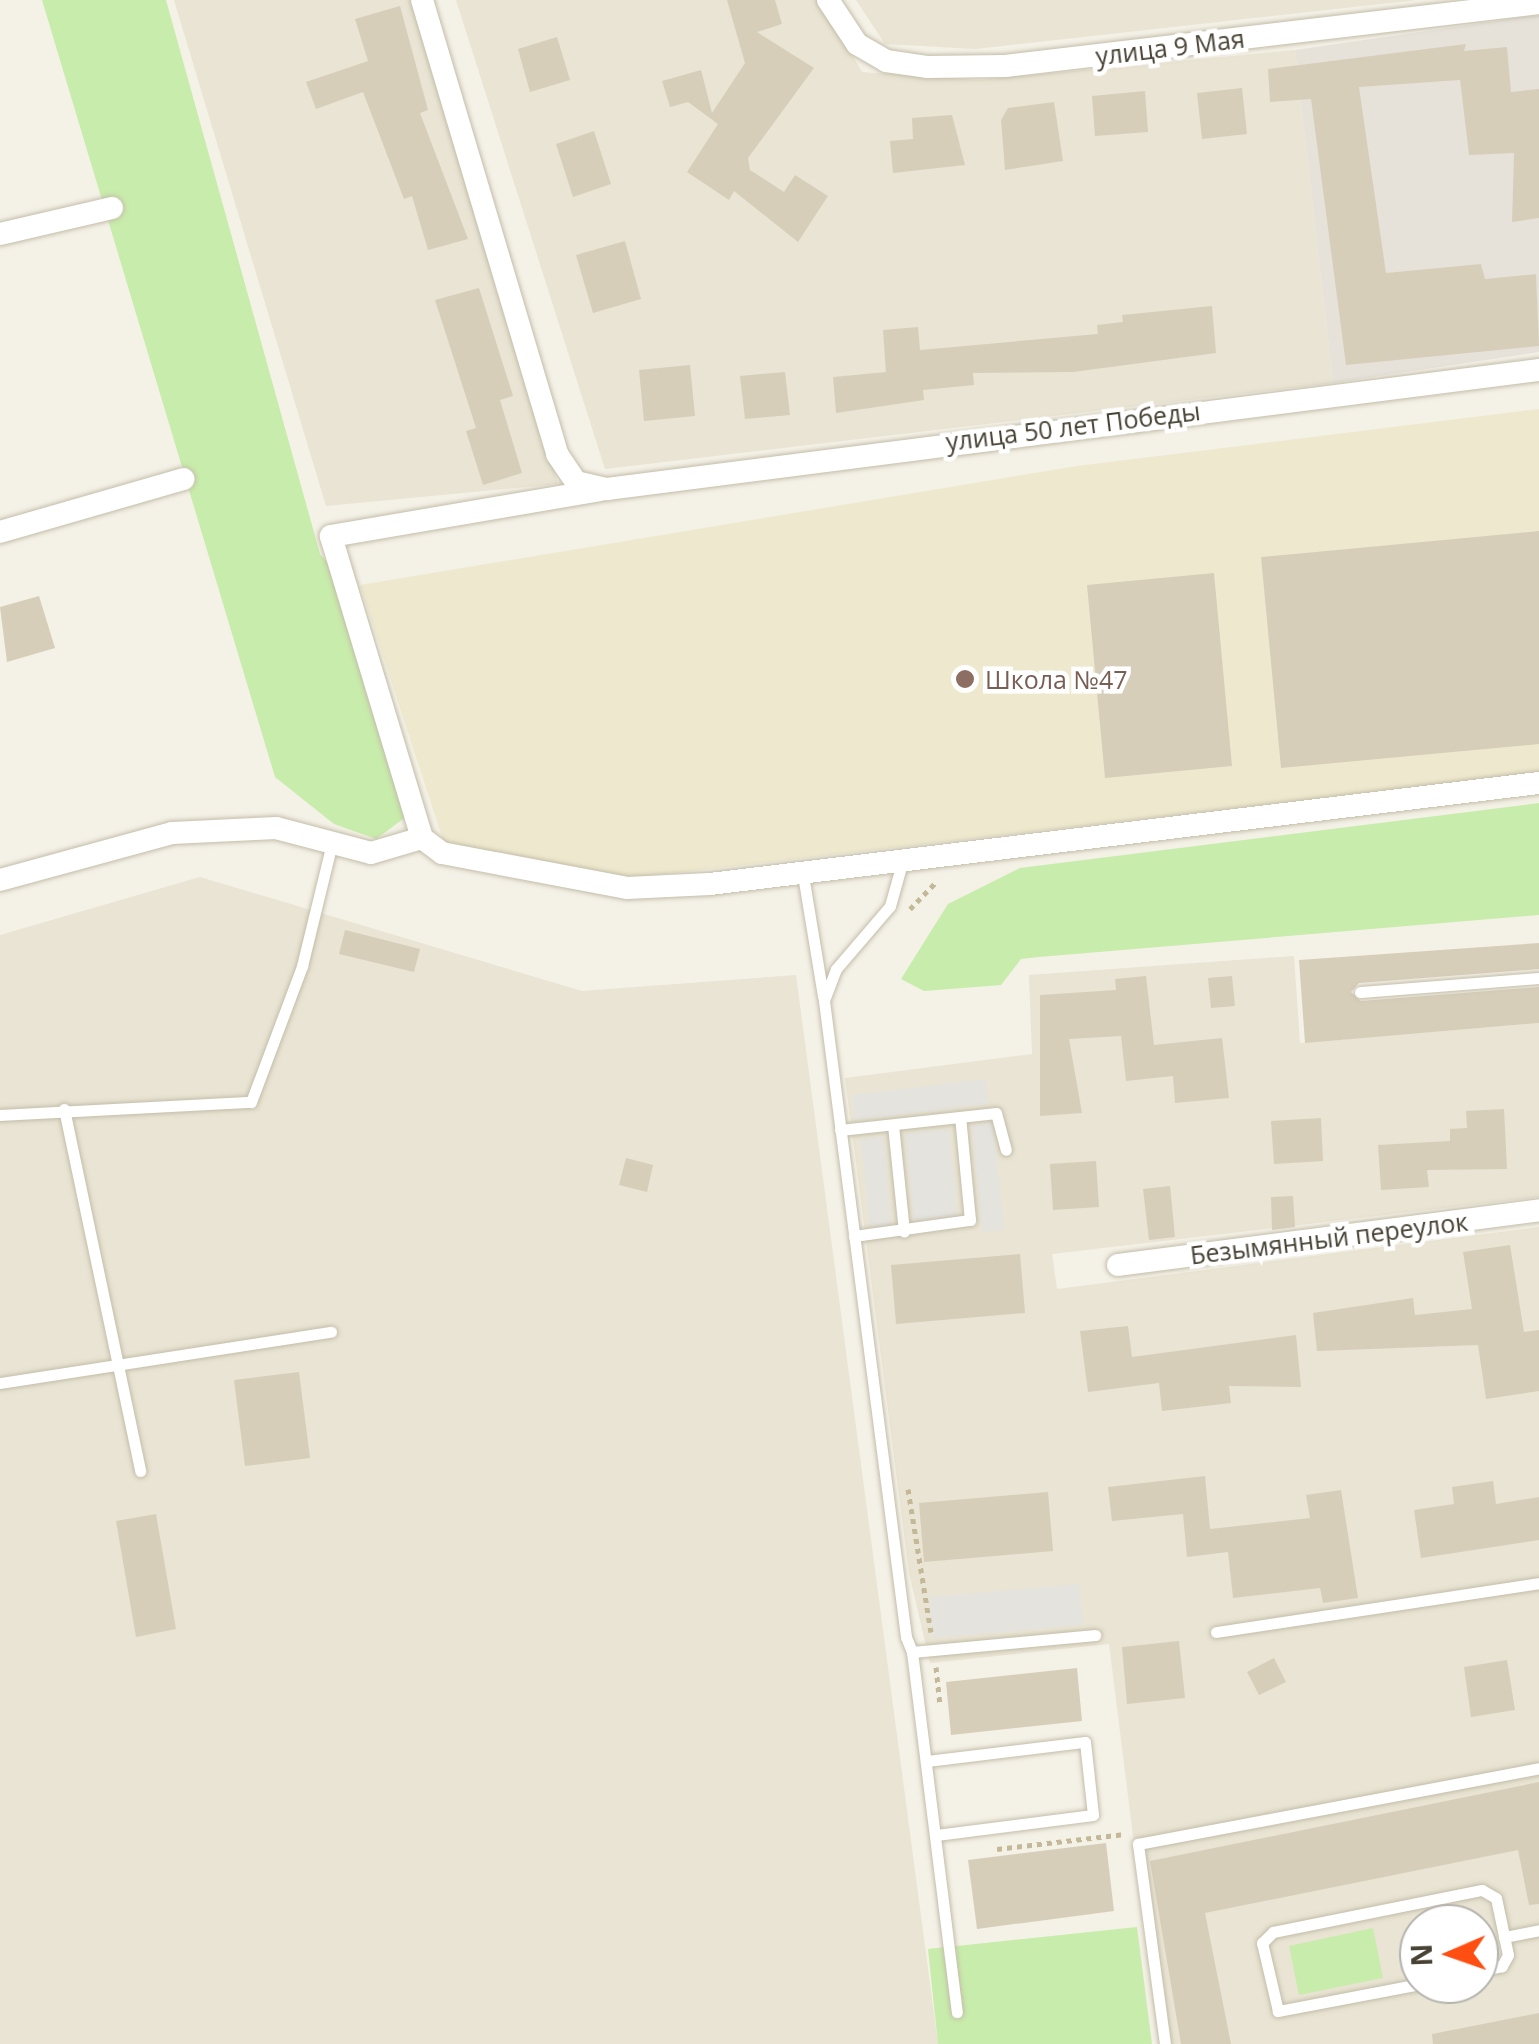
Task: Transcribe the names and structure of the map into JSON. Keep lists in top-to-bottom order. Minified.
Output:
{"streets":{"street":["улица 9 Мая","улица 50 лет Победы","Безымянный переулок"]},"places":["Школа №47"],"north":"left"}
